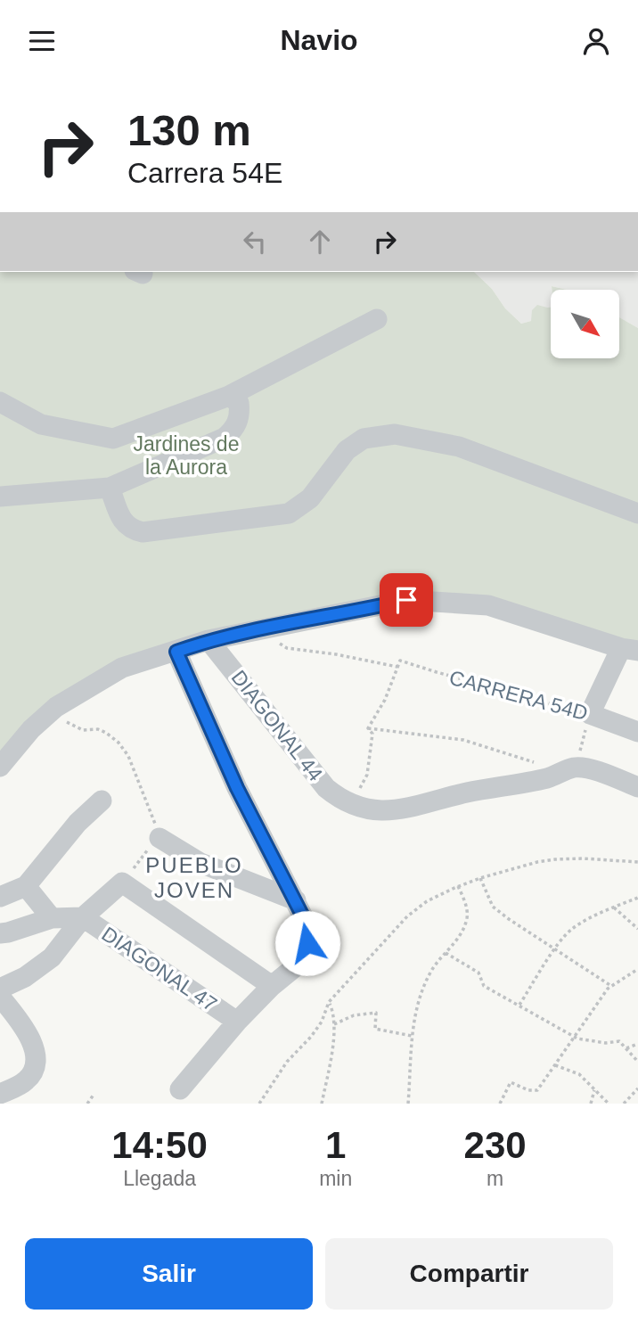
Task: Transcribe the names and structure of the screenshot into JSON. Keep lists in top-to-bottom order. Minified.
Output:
{"streets":{"street":["CARRERA 54D","DIAGONAL 44","DIAGONAL 47"]},"districts":["PUEBLO JOVEN"],"parks":["Jardines de la Aurora"],"north":"bottom right","page":{"header":"Navio","turn":["130 m","Carrera 54E"],"eta":["14:50","Llegada","1","min","230","m"],"buttons":["Salir","Compartir"]}}
